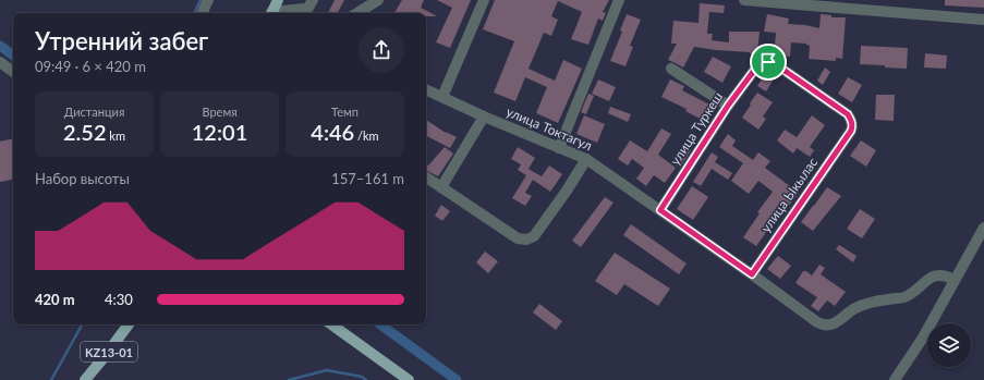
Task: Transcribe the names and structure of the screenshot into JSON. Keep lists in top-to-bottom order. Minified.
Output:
{"streets":{"main road":["KZ13-01"],"street":["улица Токтагул","улица Туркеш","улица Ыкылас"]},"crossings":[["улица Токтагул","улица Туркеш"],["улица Токтагул","улица Ыкылас"],["улица Туркеш","улица Ыкылас"]],"page":{"heading":["Утренний забег","09:49 · 6 × 420 m"],"stats":[["Дистанция","2.52 km"],["Время","12:01"],["Темп","4:46 /km"]],"chart":["Набор высоты","157–161 m"],"list":[{"name":"420 m","note":"4:30"}]}}
